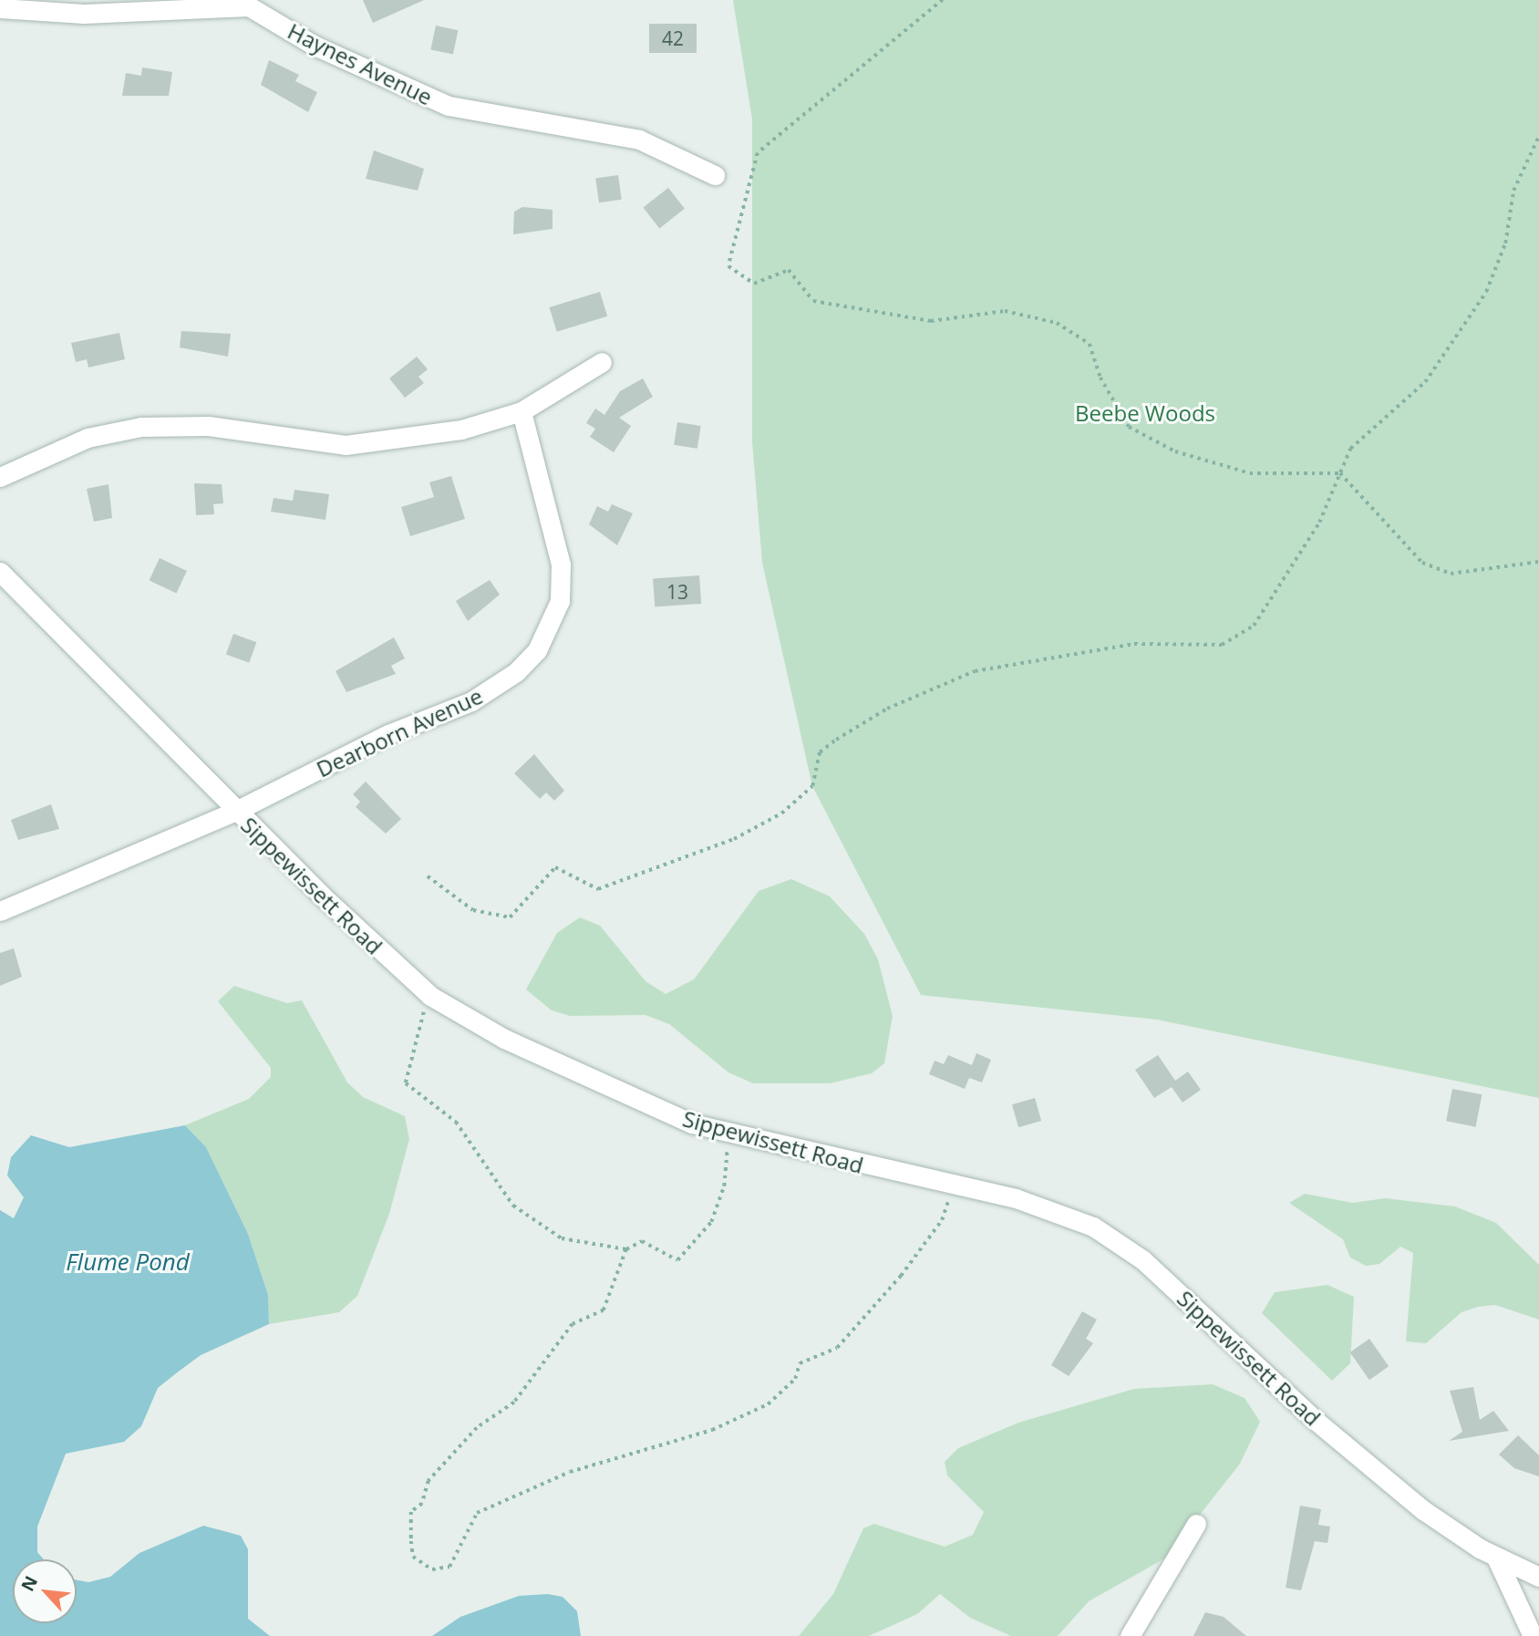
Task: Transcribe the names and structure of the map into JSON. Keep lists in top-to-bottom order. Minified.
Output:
{"streets":{"street":["Haynes Avenue","Dearborn Avenue","Sippewissett Road"]},"crossings":[["Dearborn Avenue","Sippewissett Road"]],"water":["Flume Pond"],"parks":["Beebe Woods"],"house_numbers":["42","13"],"north":"top left"}
